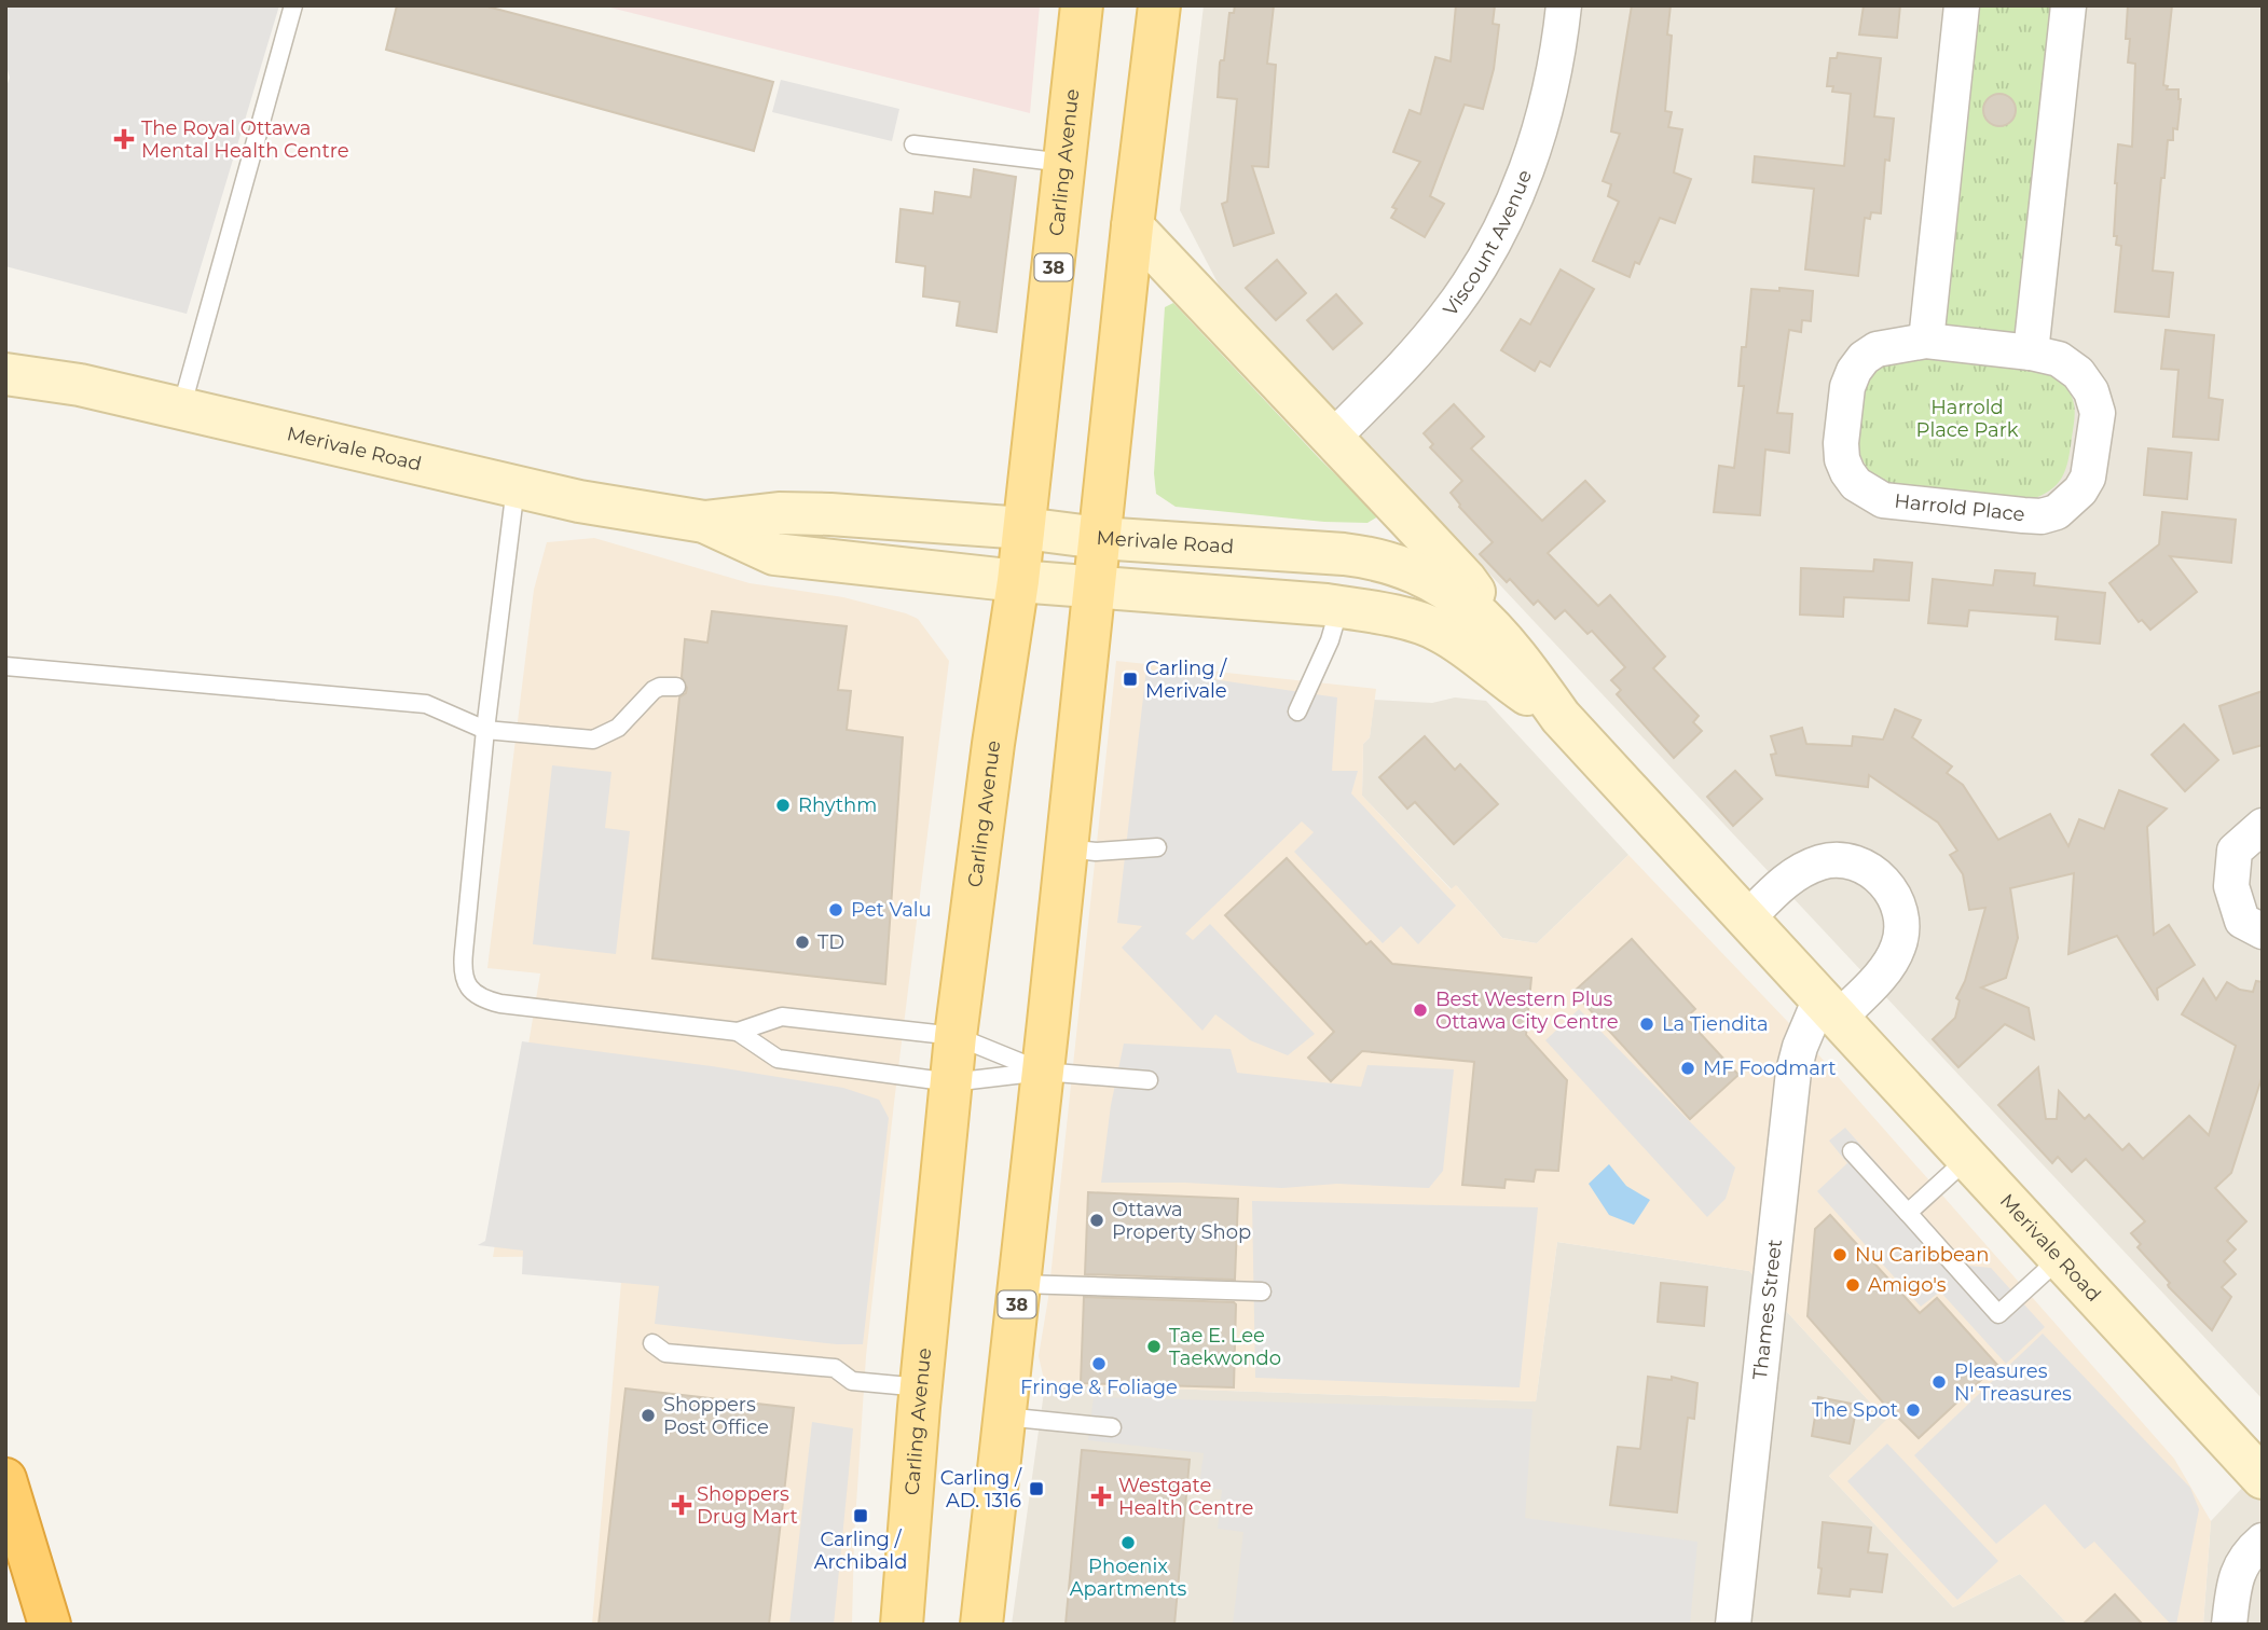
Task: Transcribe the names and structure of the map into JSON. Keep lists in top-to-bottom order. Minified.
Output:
{"streets":{"main road":["Carling Avenue","38","Merivale Road"],"street":["Viscount Avenue","Harrold Place","Thames Street"]},"crossings":[["Carling Avenue","Merivale Road"],["38","Merivale Road"],["Merivale Road","Thames Street"]],"parks":["Harrold Place Park"],"places":{"health":["The Royal Ottawa Mental Health Centre","Westgate Health Centre","Shoppers Drug Mart"],"transit":["Carling / Merivale","Carling / AD. 1316","Carling / Archibald"],"other":["Rhythm","Pet Valu","TD","Best Western Plus Ottawa City Centre","La Tiendita","MF Foodmart","Ottawa Property Shop","Nu Caribbean","Amigo's","Tae E. Lee Taekwondo","Fringe & Foliage","Pleasures N' Treasures","The Spot","Shoppers Post Office","Phoenix Apartments"]}}
